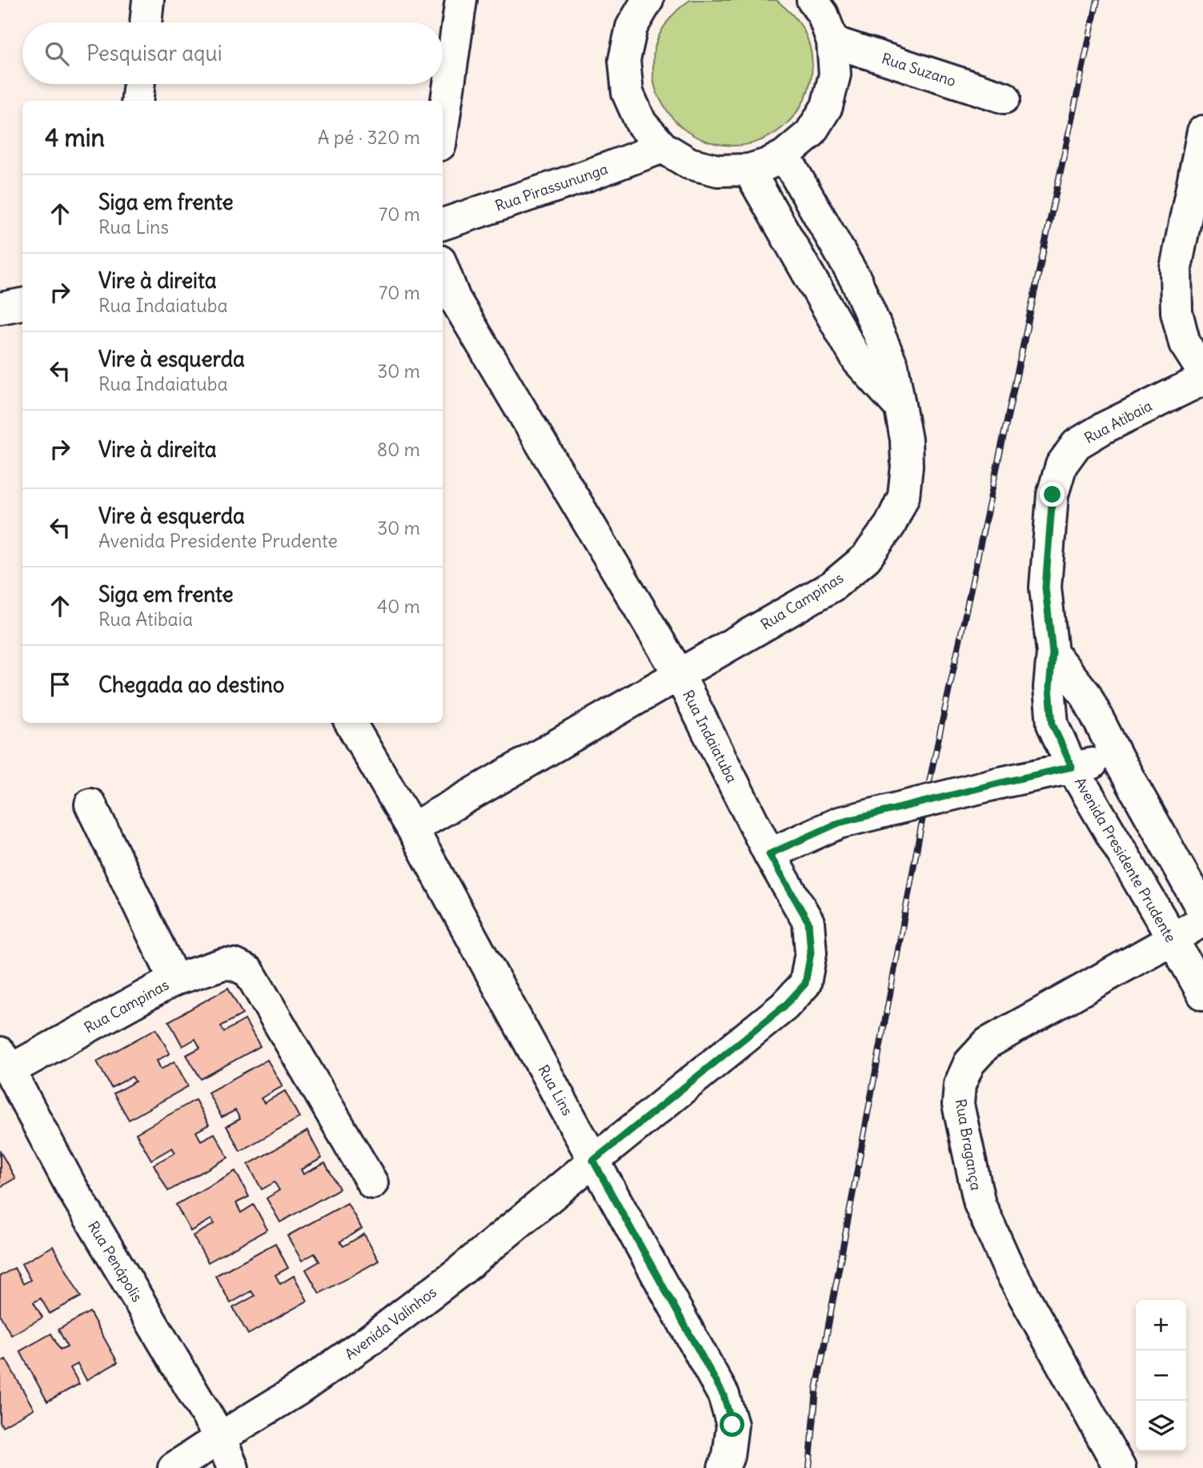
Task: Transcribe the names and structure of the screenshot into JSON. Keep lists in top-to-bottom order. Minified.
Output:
{"streets":{"street":["Rua Suzano","Rua Pirassununga","Rua Atibaia","Rua Campinas","Rua Indaiatuba","Avenida Presidente Prudente","Rua Lins","Rua Bragança","Rua Penápolis","Avenida Valinhos"]},"crossings":[["Rua Atibaia","Avenida Presidente Prudente"],["Rua Campinas","Rua Indaiatuba"],["Rua Campinas","Rua Lins"],["Rua Campinas","Rua Penápolis"],["Rua Indaiatuba","Rua Lins"],["Rua Indaiatuba","Avenida Valinhos"],["Avenida Presidente Prudente","Rua Bragança"],["Rua Lins","Avenida Valinhos"],["Rua Penápolis","Avenida Valinhos"]],"page":{"search":"Pesquisar aqui","heading":["4 min","A pé · 320 m"],"list":[["Siga em frente","Rua Lins","70 m"],["Vire à direita","Rua Indaiatuba","70 m"],["Vire à esquerda","Rua Indaiatuba","30 m"],["Vire à direita","80 m"],["Vire à esquerda","Avenida Presidente Prudente","30 m"],["Siga em frente","Rua Atibaia","40 m"],"Chegada ao destino"],"map_buttons":["+","−"]}}
